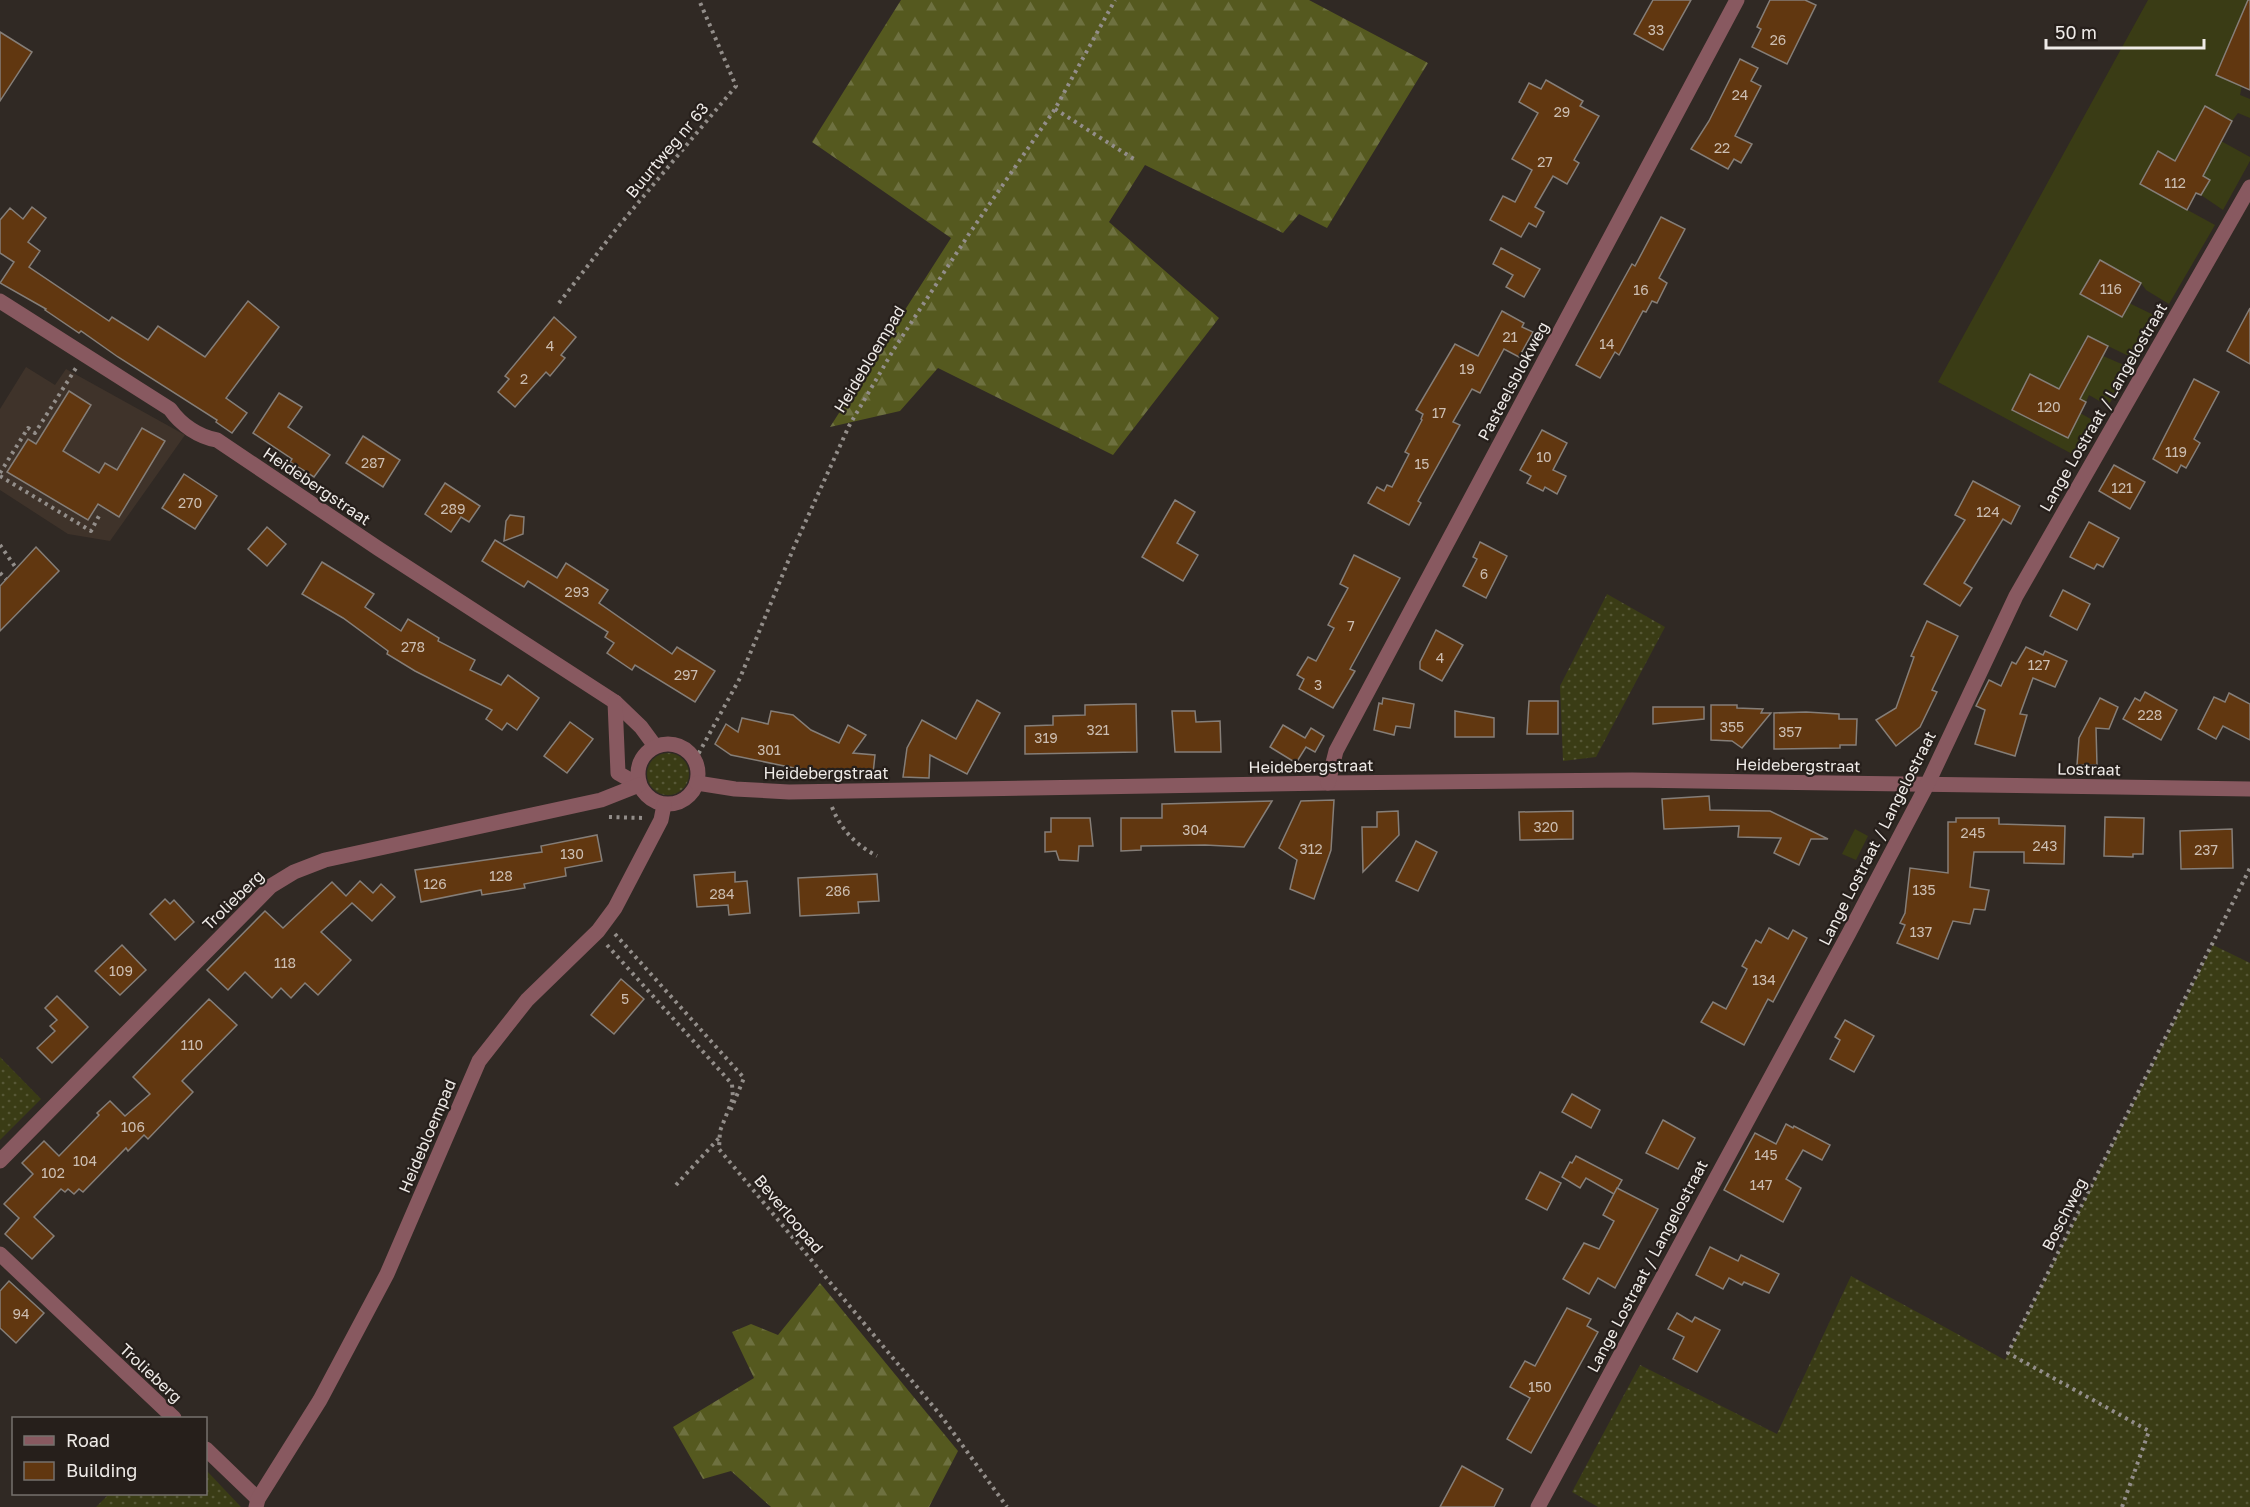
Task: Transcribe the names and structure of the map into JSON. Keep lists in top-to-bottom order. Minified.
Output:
{"streets":{"street":["Heidebloempad","Pasteelsblokweg","Lange Lostraat / Langelostraat","Heidebergstraat","Lostraat","Trolieberg"],"path":["Buurtweg nr 63","Beverloopad","Boschweg"]},"crossings":[["Heidebloempad","Heidebergstraat"],["Heidebloempad","Trolieberg"],["Pasteelsblokweg","Heidebergstraat"],["Lange Lostraat / Langelostraat","Heidebergstraat"],["Lange Lostraat / Langelostraat","Lostraat"],["Heidebergstraat","Lostraat"],["Heidebergstraat","Trolieberg"]],"house_numbers":["33","26","24","29","22","27","112","116","16","21","14","4","19","2","120","17","119","10","287","15","121","270","289","124","6","293","7","278","4","127","297","3","228","355","321","357","319","301","320","304","245","243","312","237","130","128","126","135","286","284","137","118","109","134","5","110","106","145","104","102","147","94","150"],"legend":["Road","Building"],"scale_bar":"50 m"}
